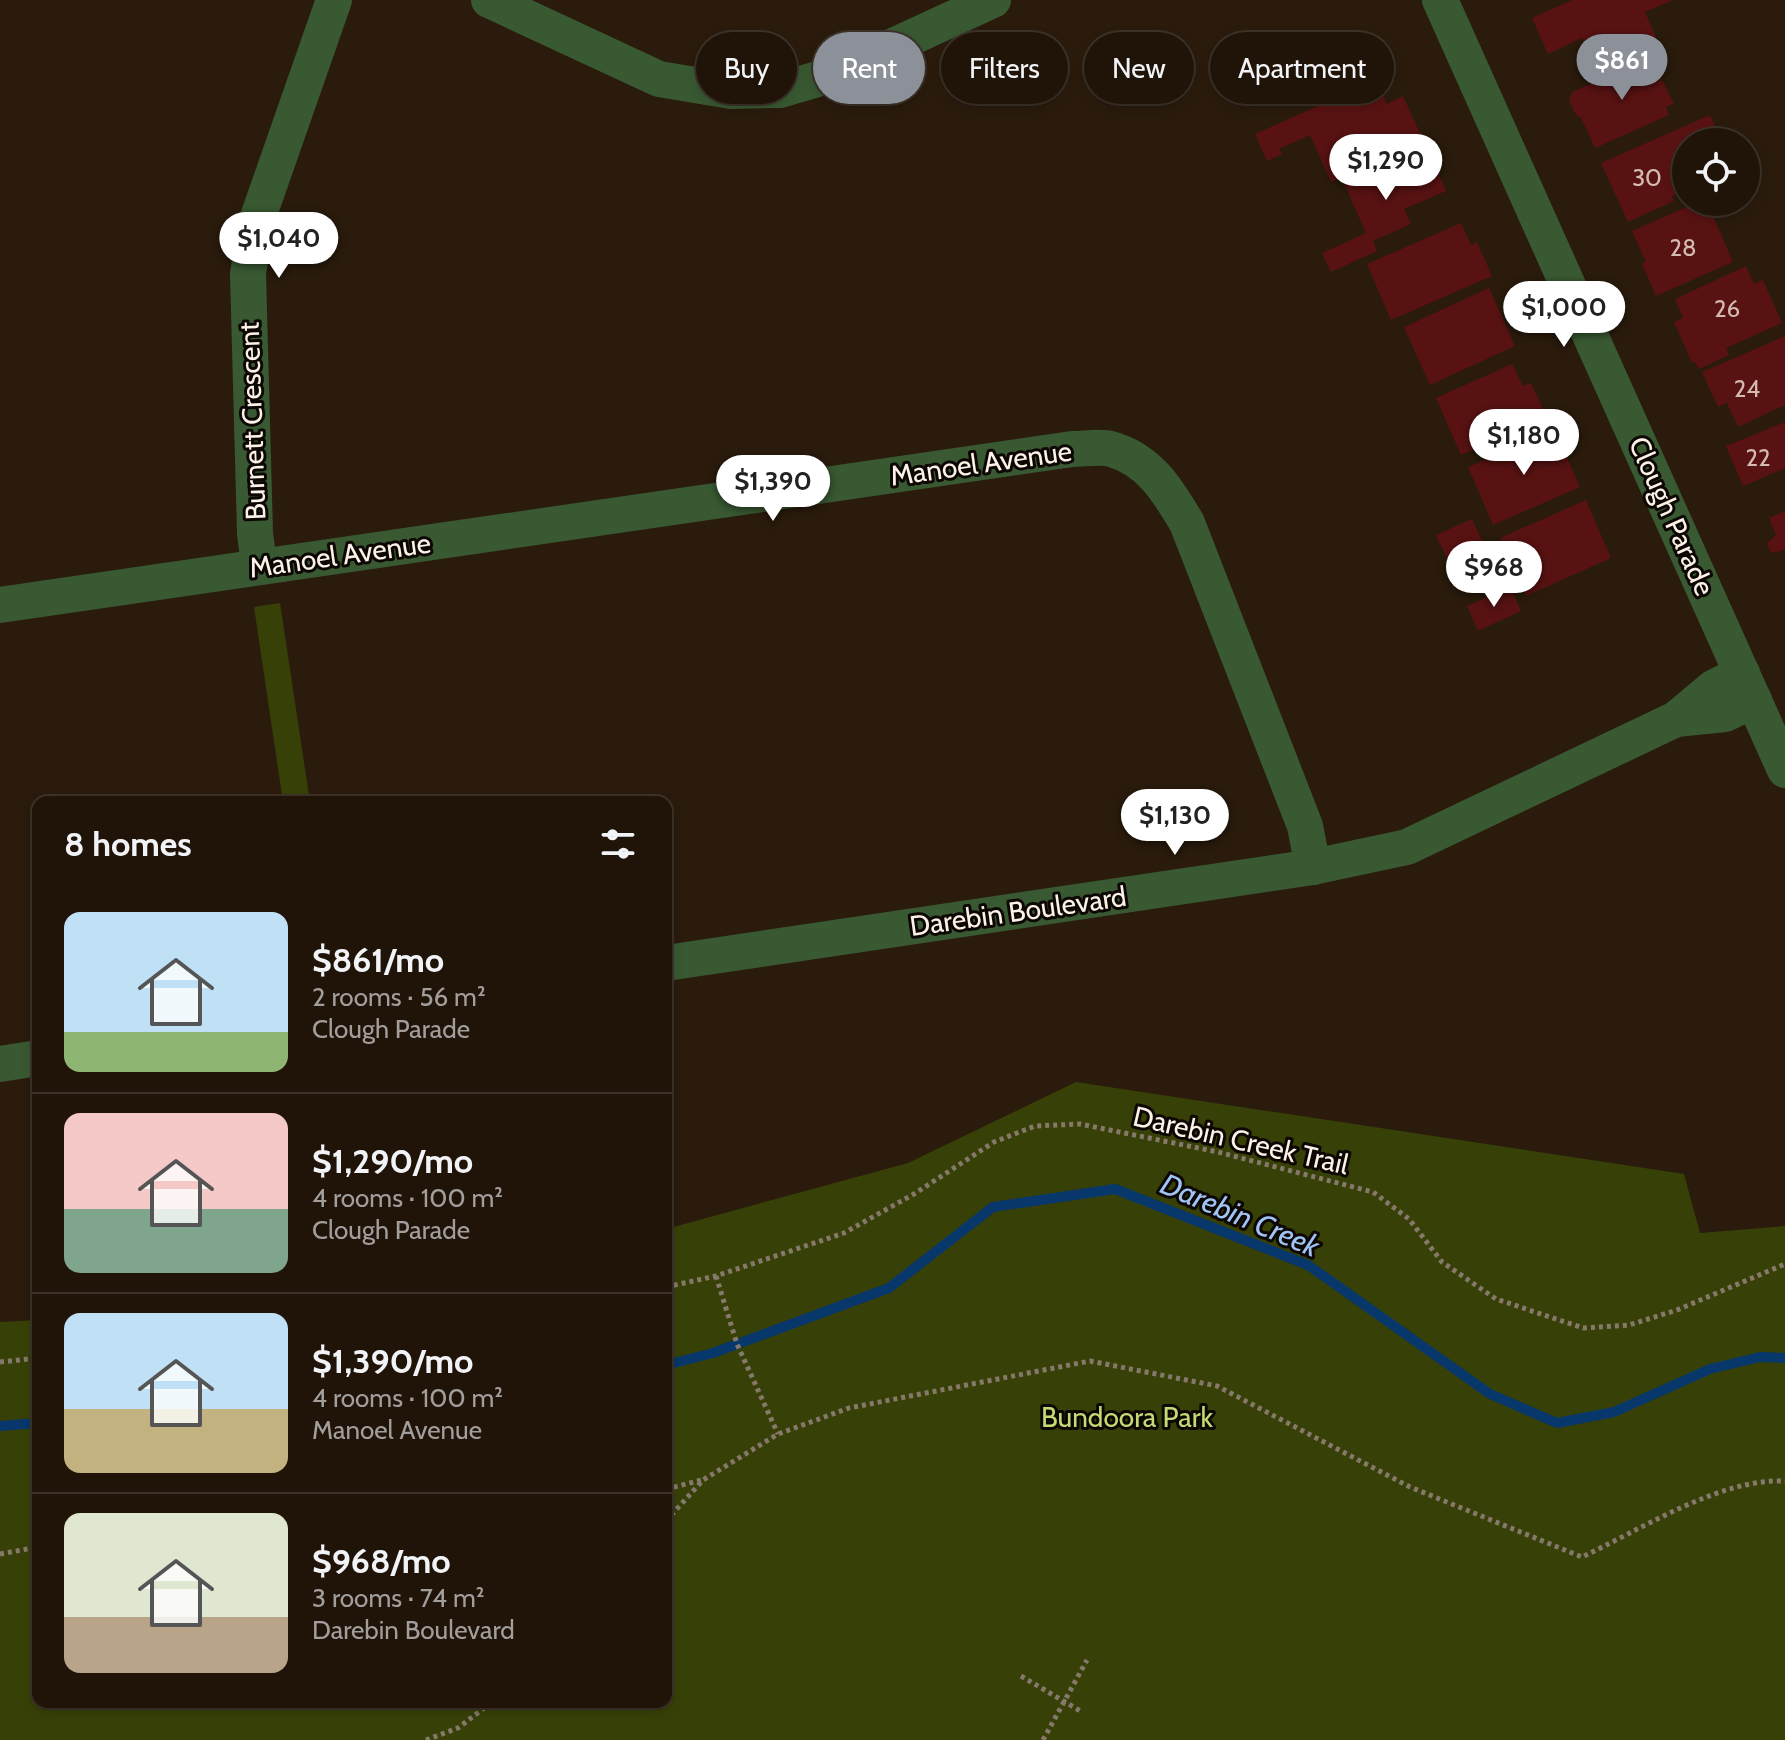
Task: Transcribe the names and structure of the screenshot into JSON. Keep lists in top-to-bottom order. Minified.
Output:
{"streets":{"street":["Burnett Crescent","Manoel Avenue","Clough Parade","Darebin Boulevard"],"path":["Darebin Creek Trail"]},"crossings":[["Burnett Crescent","Manoel Avenue"],["Manoel Avenue","Darebin Boulevard"],["Clough Parade","Darebin Boulevard"]],"water":["Darebin Creek"],"parks":["Bundoora Park"],"house_numbers":["30","28","26","24","22"],"page":{"chip":["Buy","Rent","Filters","New","Apartment"],"price":["$861","$1,290","$1,040","$1,000","$1,180","$1,390","$968","$1,130"],"heading":"8 homes","list":[{"name":"$861/mo","note":"2 rooms · 56 m² · Clough Parade"},{"name":"$1,290/mo","note":"4 rooms · 100 m² · Clough Parade"},{"name":"$1,390/mo","note":"4 rooms · 100 m² · Manoel Avenue"},{"name":"$968/mo","note":"3 rooms · 74 m² · Darebin Boulevard"}]}}
